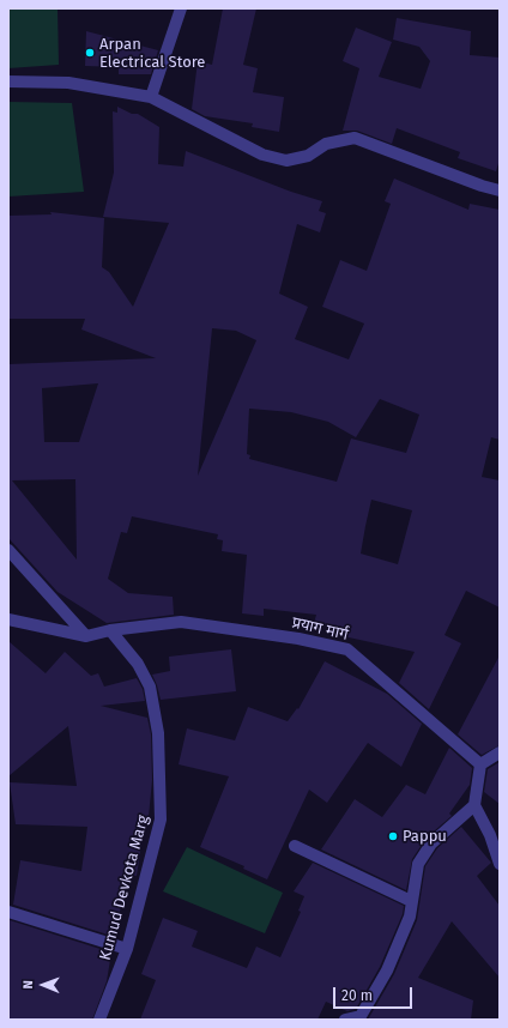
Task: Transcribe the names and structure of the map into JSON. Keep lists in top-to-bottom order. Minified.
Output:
{"streets":{"street":["प्रयाग मार्ग","Kumud Devkota Marg"]},"crossings":[["प्रयाग मार्ग","Kumud Devkota Marg"]],"places":["Arpan Electrical Store","Pappu"],"scale_bar":"20 m","north":"left"}
